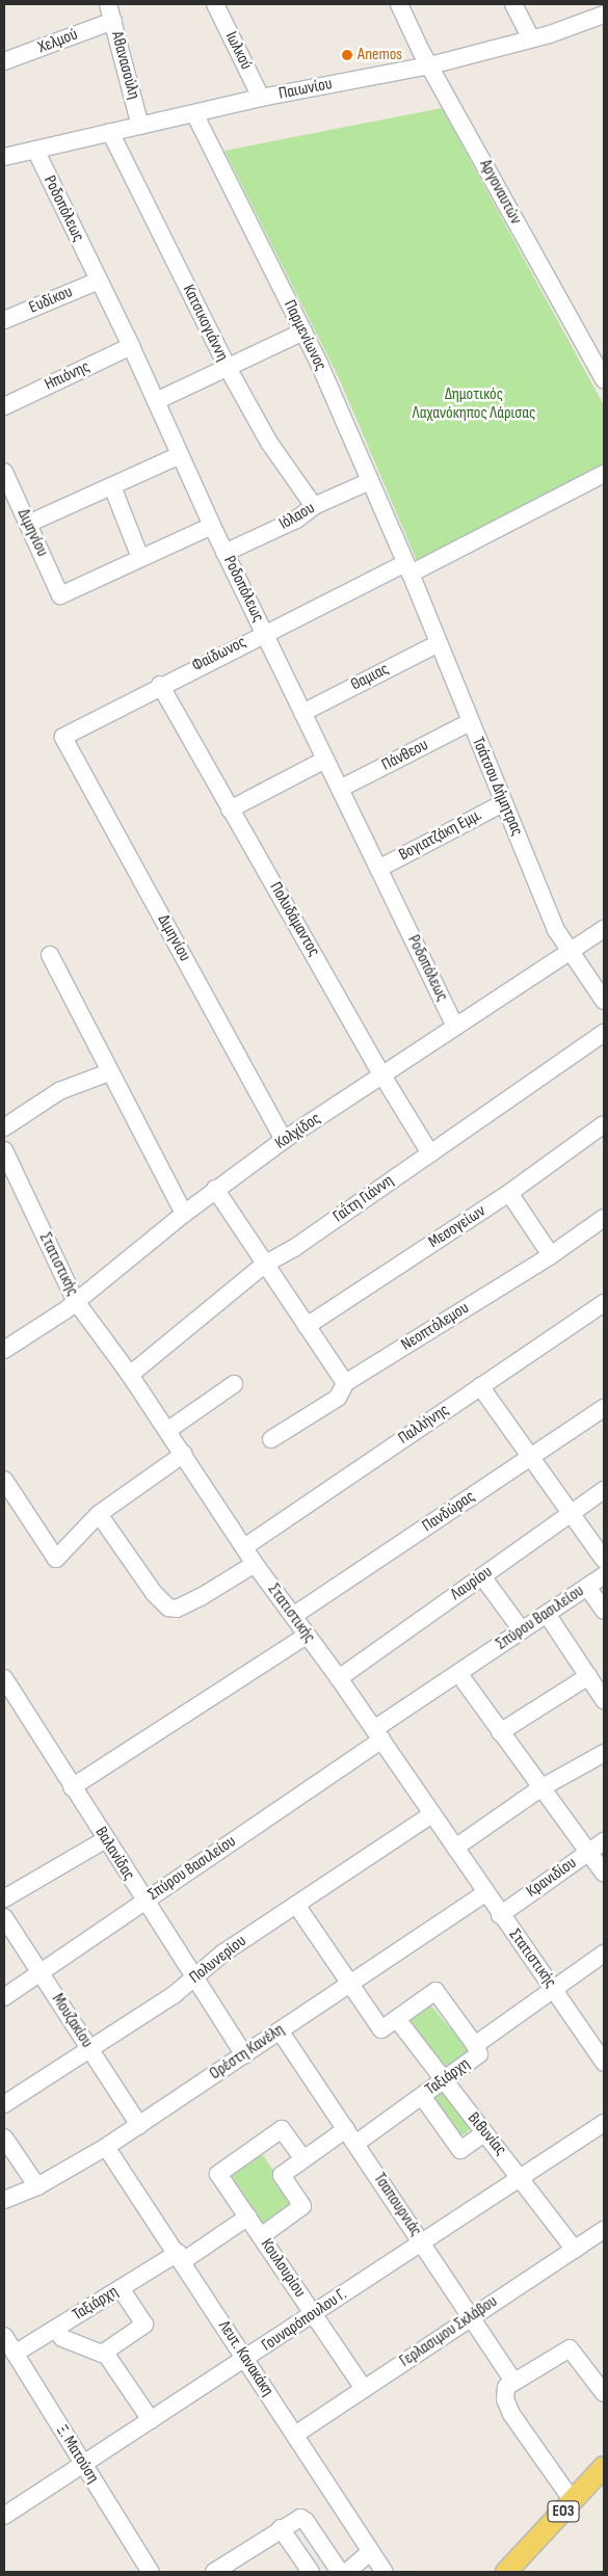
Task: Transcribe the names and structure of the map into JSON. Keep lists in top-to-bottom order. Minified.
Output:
{"streets":{"main road":["ΕΟ3"],"street":["Χελμού","Ιωλκού","Αθανασούλη","Παιωνίου","Αργοναυτών","Ροδοπόλεως","Ευδίκου","Κατσικογιάννη","Παρμενίωνος","Ηπιόνης","Ιόλαου","Διμηνίου","Φαίδωνος","Θαμιας","Πάνθεου","Τσάτσου Δήμητρας","Βογιατζάκη Εμμ.","Πολυδάμαντος","Κολχίδος","Γαΐτη Γιάννη","Μεσογείων","Στατιστικής","Νεοπτόλεμου","Παλλήνης","Πανδώρας","Λαυρίου","Σπύρου Βασιλείου","Βαλανίδας","Κρανιδίου","Πολυνερίου","Μουζακίου","Ορέστη Κανέλη","Ταξιάρχη","Βιθυνίας","Τσαπουρνιάς","Κουλουρίου","Γουναρόπουλου Γ.","Γερλασιμου Σκλάβου","Λευτ. Κανακάκη","Ξ. Ματούση"]},"crossings":[["Χελμού","Αθανασούλη"],["Ιωλκού","Παιωνίου"],["Αθανασούλη","Παιωνίου"],["Παιωνίου","Αργοναυτών"],["Παιωνίου","Ροδοπόλεως"],["Παιωνίου","Κατσικογιάννη"],["Παιωνίου","Παρμενίωνος"],["Ροδοπόλεως","Ευδίκου"],["Ροδοπόλεως","Ηπιόνης"],["Ροδοπόλεως","Ιόλαου"],["Ροδοπόλεως","Φαίδωνος"],["Ροδοπόλεως","Θαμιας"],["Ροδοπόλεως","Πάνθεου"],["Ροδοπόλεως","Βογιατζάκη Εμμ."],["Ροδοπόλεως","Κολχίδος"],["Κατσικογιάννη","Ιόλαου"],["Παρμενίωνος","Ιόλαου"],["Παρμενίωνος","Φαίδωνος"],["Παρμενίωνος","Τσάτσου Δήμητρας"],["Διμηνίου","Φαίδωνος"],["Διμηνίου","Κολχίδος"],["Φαίδωνος","Τσάτσου Δήμητρας"],["Φαίδωνος","Πολυδάμαντος"],["Θαμιας","Τσάτσου Δήμητρας"],["Πάνθεου","Τσάτσου Δήμητρας"],["Τσάτσου Δήμητρας","Βογιατζάκη Εμμ."],["Τσάτσου Δήμητρας","Κολχίδος"],["Πολυδάμαντος","Κολχίδος"],["Πολυδάμαντος","Γαΐτη Γιάννη"],["Κολχίδος","Στατιστικής"],["Γαΐτη Γιάννη","Στατιστικής"],["Στατιστικής","Παλλήνης"],["Στατιστικής","Πανδώρας"],["Στατιστικής","Λαυρίου"],["Στατιστικής","Σπύρου Βασιλείου"],["Στατιστικής","Κρανιδίου"],["Στατιστικής","Πολυνερίου"],["Στατιστικής","Ορέστη Κανέλη"],["Στατιστικής","Ταξιάρχη"],["Σπύρου Βασιλείου","Βαλανίδας"],["Σπύρου Βασιλείου","Μουζακίου"],["Βαλανίδας","Πολυνερίου"],["Βαλανίδας","Ορέστη Κανέλη"],["Πολυνερίου","Μουζακίου"],["Μουζακίου","Ορέστη Κανέλη"],["Ορέστη Κανέλη","Τσαπουρνιάς"],["Ορέστη Κανέλη","Λευτ. Κανακάκη"],["Ταξιάρχη","Βιθυνίας"],["Ταξιάρχη","Τσαπουρνιάς"],["Ταξιάρχη","Κουλουρίου"],["Ταξιάρχη","Λευτ. Κανακάκη"],["Ταξιάρχη","Ξ. Ματούση"],["Βιθυνίας","Γουναρόπουλου Γ."],["Βιθυνίας","Γερλασιμου Σκλάβου"],["Τσαπουρνιάς","Γουναρόπουλου Γ."],["Τσαπουρνιάς","Γερλασιμου Σκλάβου"],["Κουλουρίου","Γουναρόπουλου Γ."],["Κουλουρίου","Γερλασιμου Σκλάβου"],["Γουναρόπουλου Γ.","Λευτ. Κανακάκη"],["Γουναρόπουλου Γ.","Ξ. Ματούση"],["Γερλασιμου Σκλάβου","Λευτ. Κανακάκη"]],"parks":["Δημοτικός Λαχανόκηπος Λάρισας"],"places":["Anemos"]}
